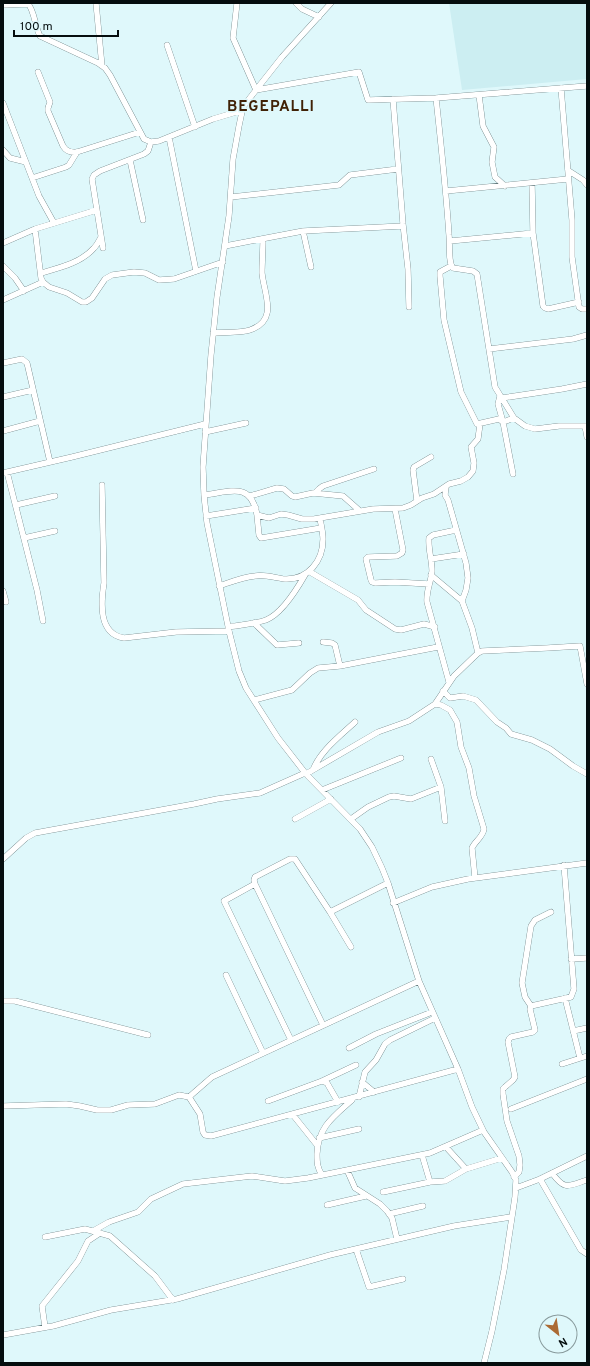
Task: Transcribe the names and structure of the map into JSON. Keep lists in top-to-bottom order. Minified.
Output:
{"districts":["BEGEPALLI"],"scale_bar":"100 m","north":"bottom right"}
